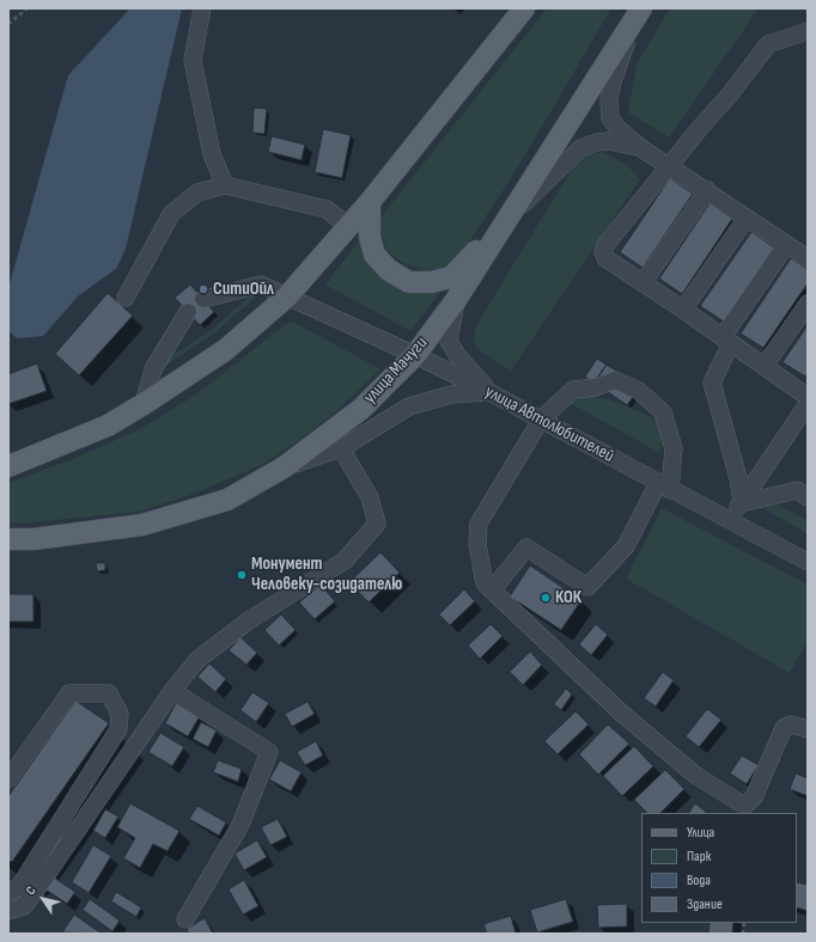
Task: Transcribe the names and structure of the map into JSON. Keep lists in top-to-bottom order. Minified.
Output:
{"streets":{"main road":["улица Мачуги"],"street":["улица Автолюбителей"]},"crossings":[["улица Мачуги","улица Автолюбителей"]],"places":["СитиОйл","Монумент Человеку-созидателю","КОК"],"legend":["Улица","Парк","Вода","Здание"],"north":"top left"}
